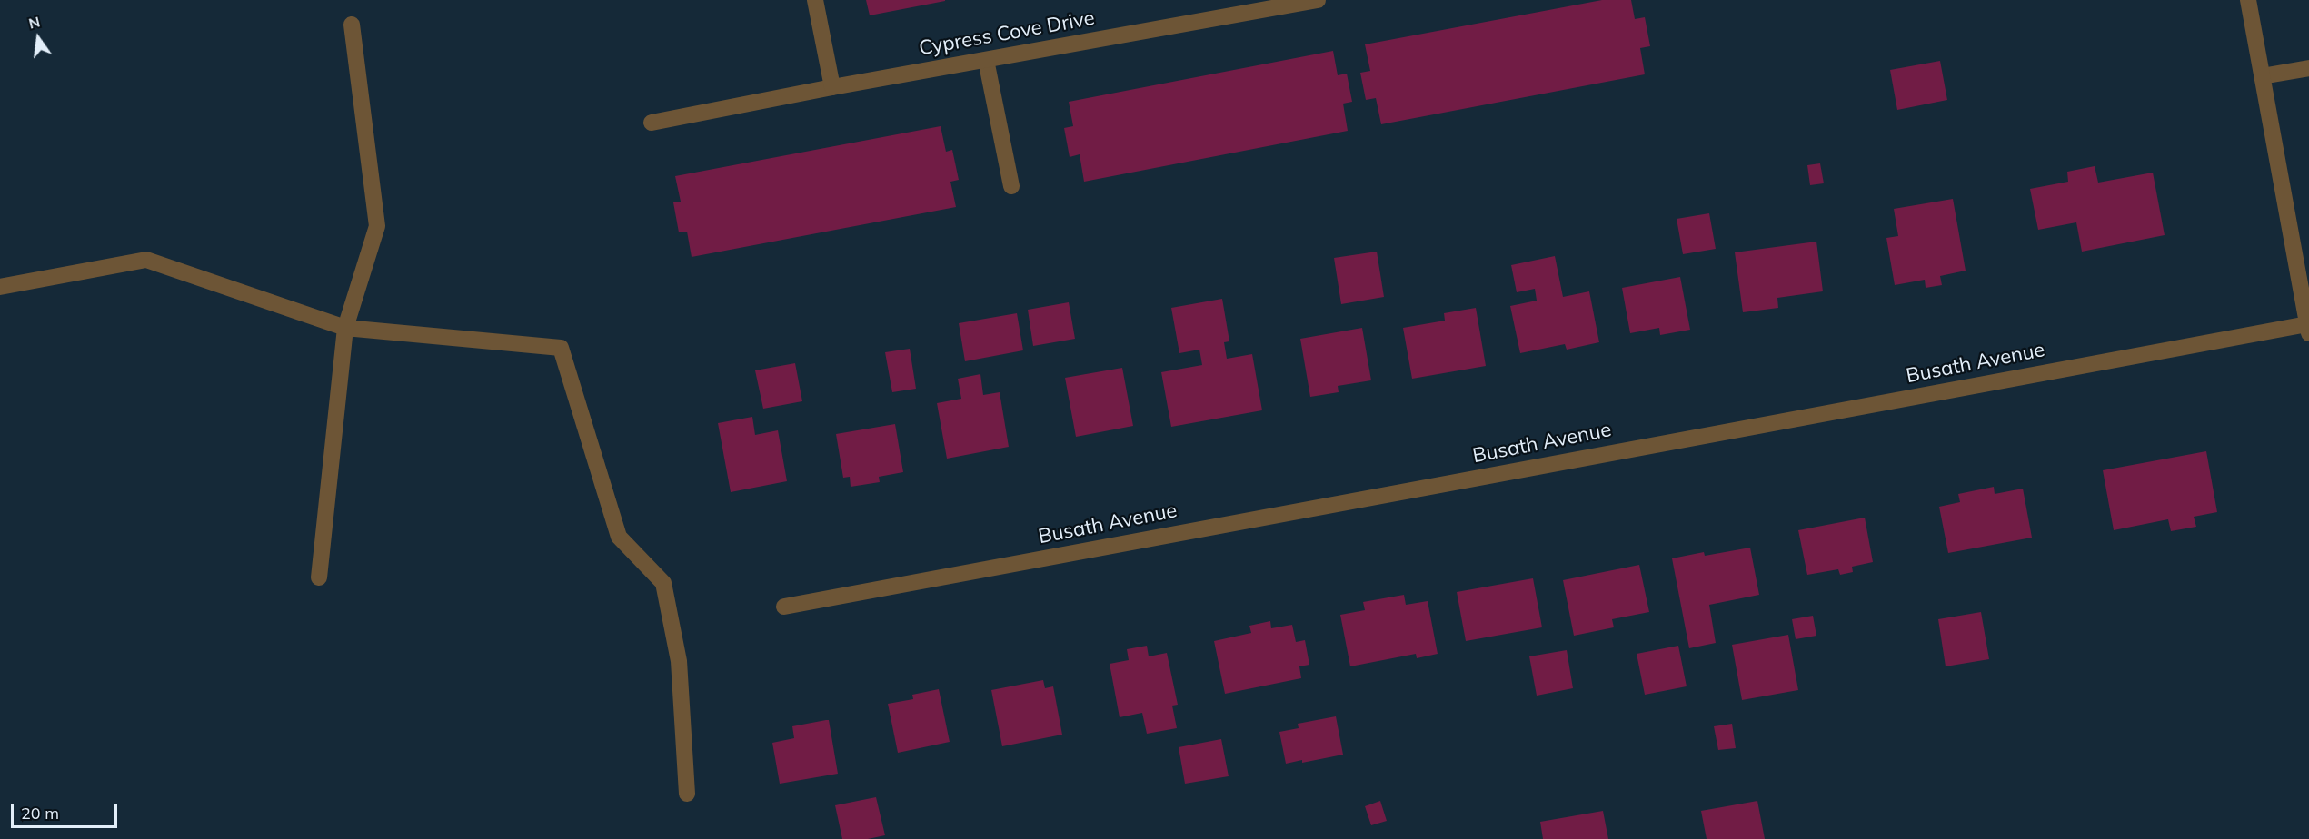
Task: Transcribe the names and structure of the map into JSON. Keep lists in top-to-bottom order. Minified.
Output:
{"streets":{"street":["Cypress Cove Drive","Busath Avenue"]},"scale_bar":"20 m","north":"top"}
